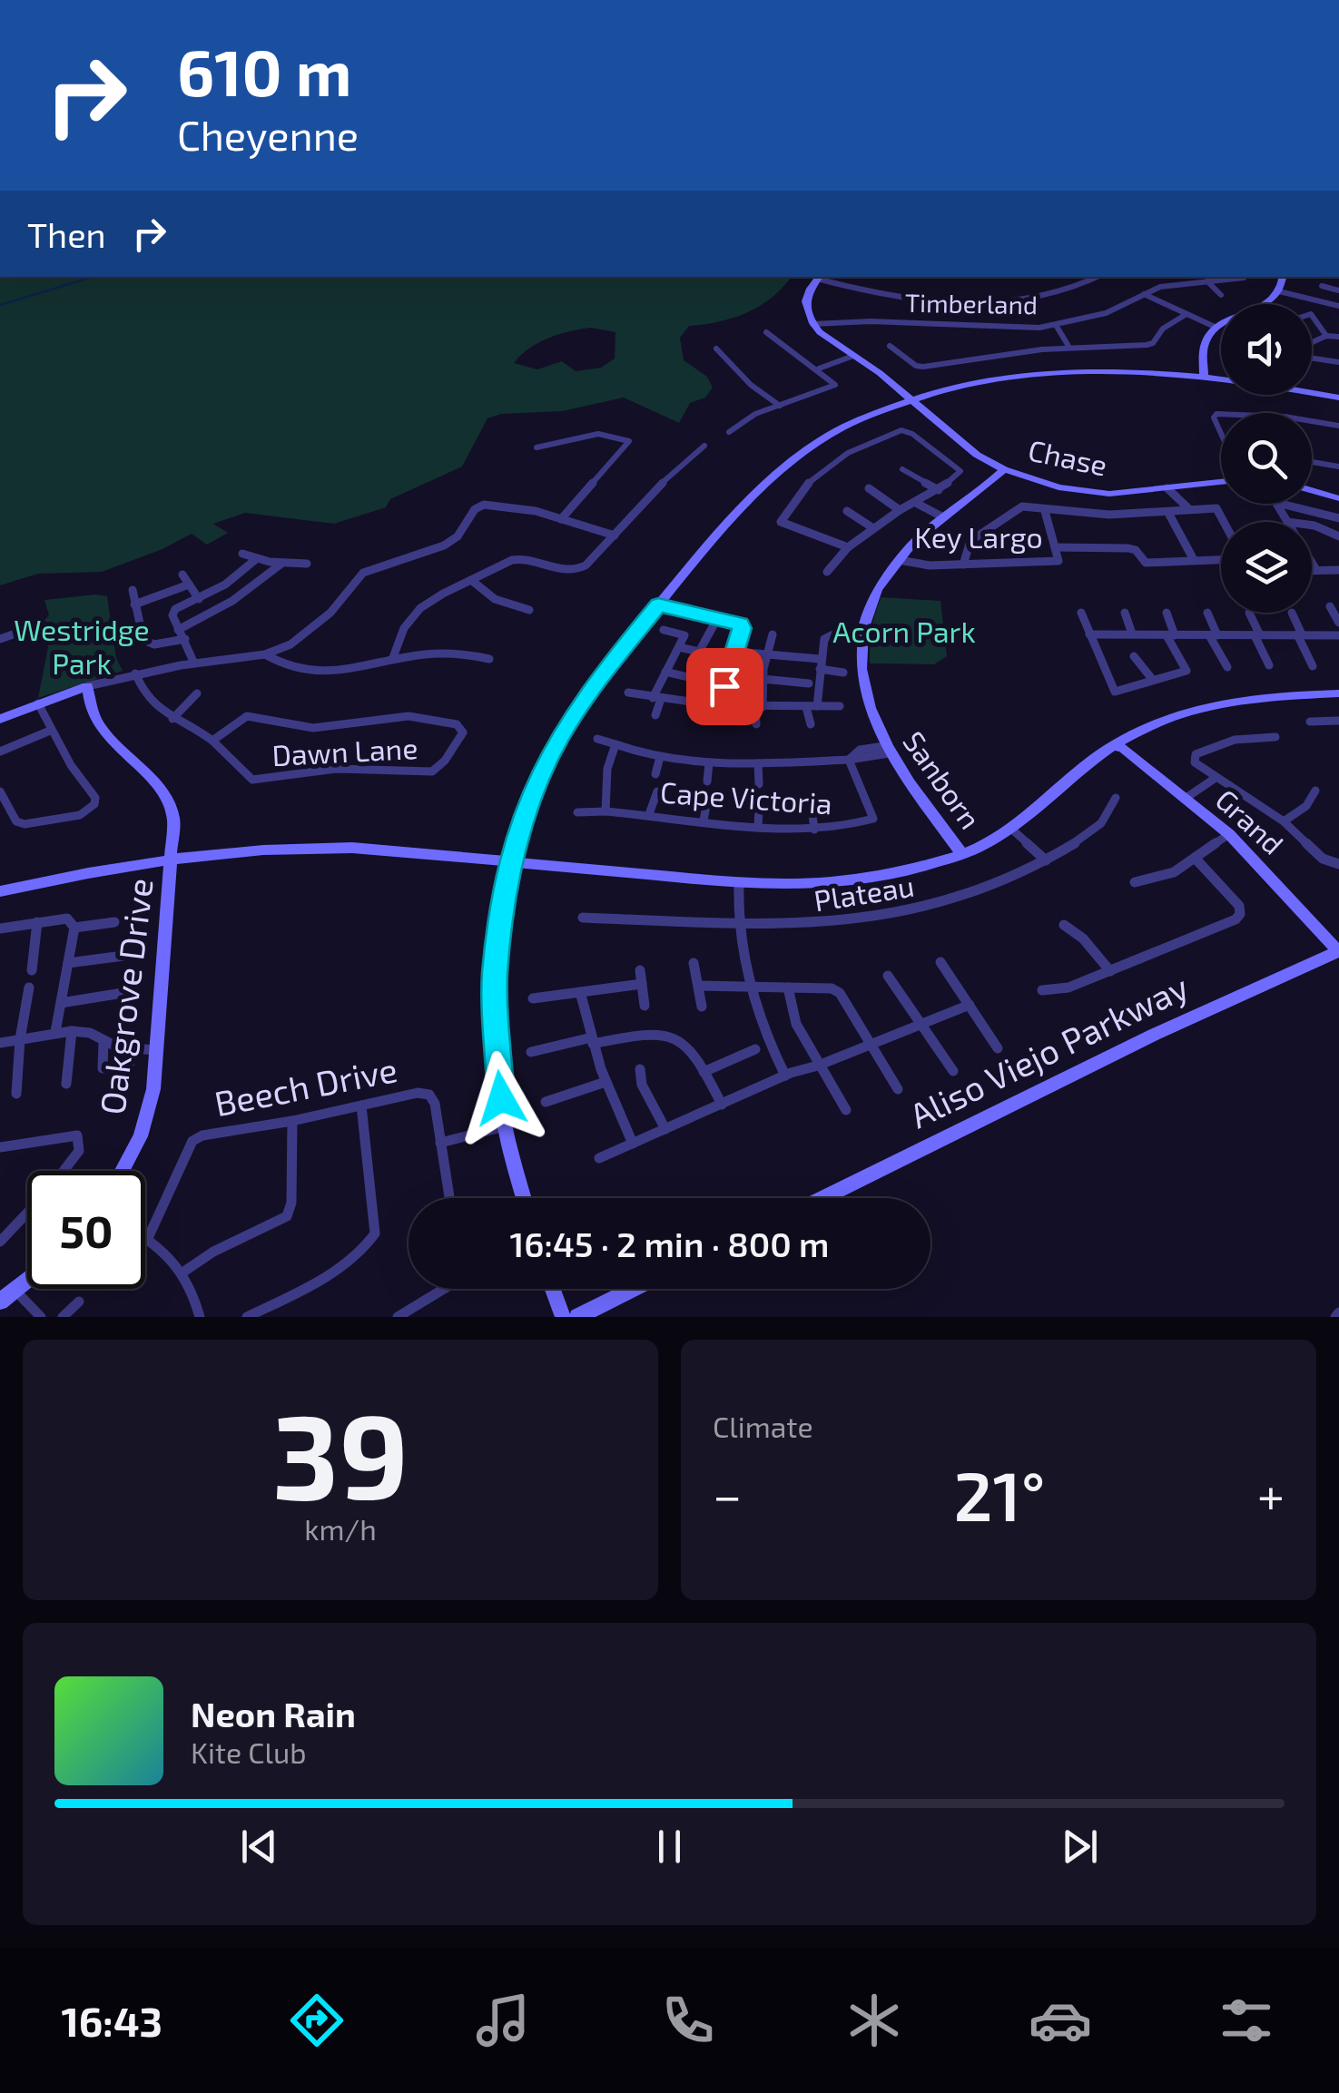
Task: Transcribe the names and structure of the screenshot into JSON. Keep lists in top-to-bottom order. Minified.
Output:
{"streets":{"street":["Timberland","Chase","Key Largo","Dawn Lane","Sanborn","Cape Victoria","Grand","Plateau","Oakgrove Drive","Aliso Viejo Parkway","Beech Drive"]},"crossings":[["Timberland","Chase"],["Chase","Sanborn"],["Key Largo","Sanborn"],["Sanborn","Cape Victoria"],["Grand","Aliso Viejo Parkway"]],"parks":["Westridge Park","Acorn Park"],"page":{"turn":["610 m","Cheyenne"],"then":"Then","limit":"50","trip":"16:45 · 2 min · 800 m","tile":[["39","km/h"],"Climate"],"heat":["−","21°","+"],"song":["Neon Rain","Kite Club"],"tabs":"16:43"}}
